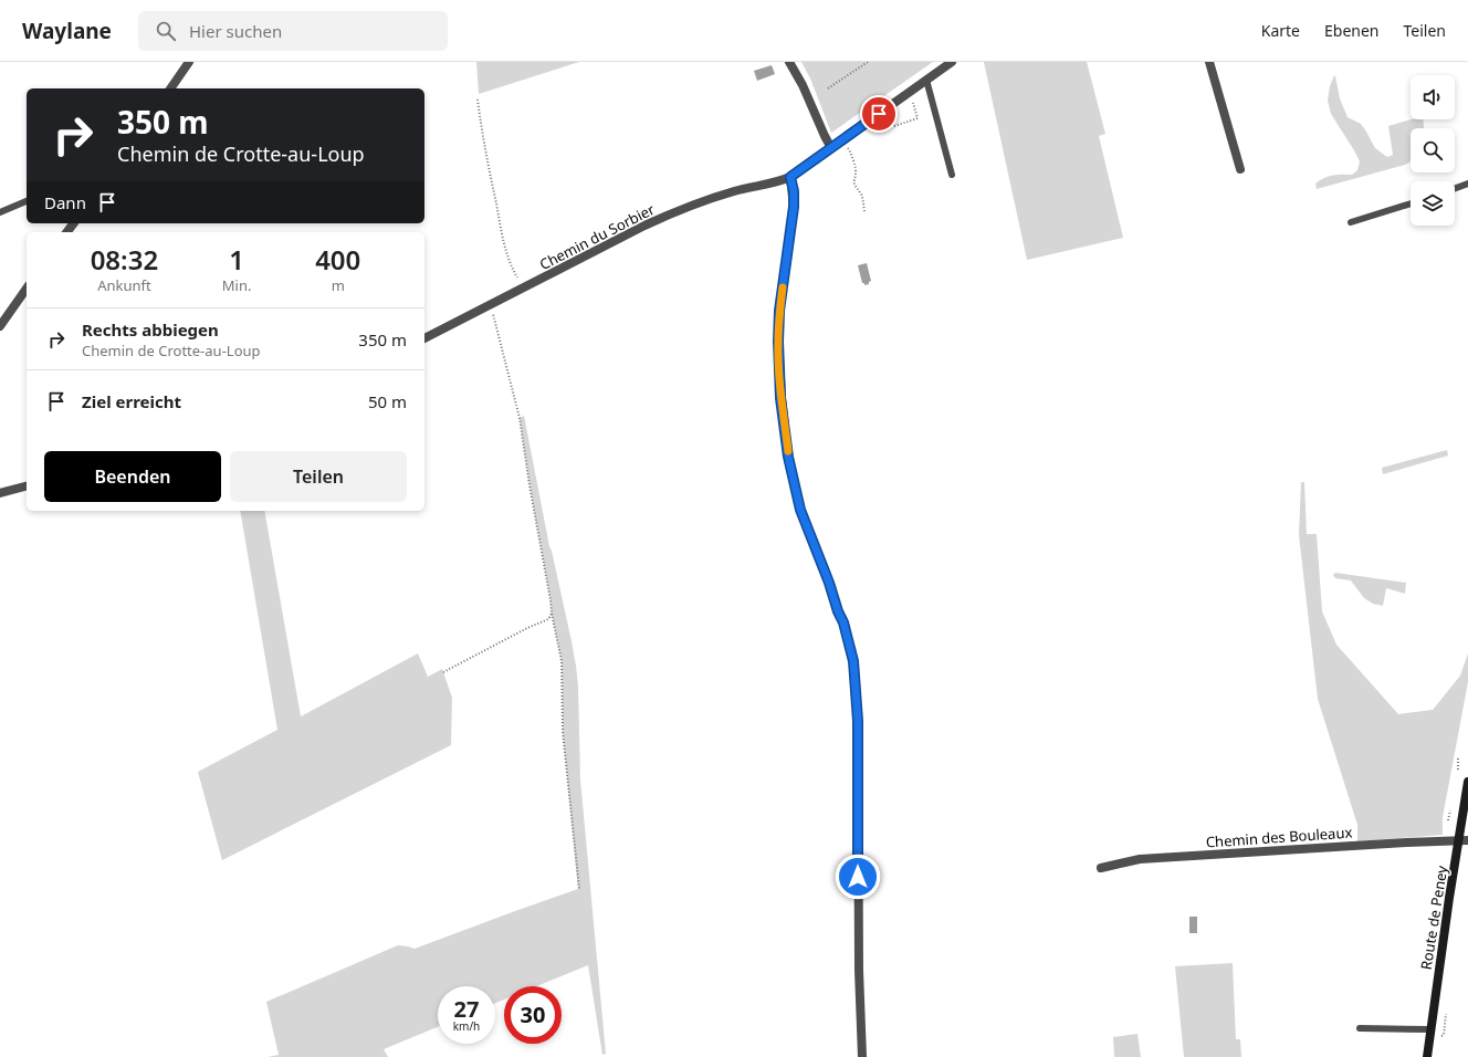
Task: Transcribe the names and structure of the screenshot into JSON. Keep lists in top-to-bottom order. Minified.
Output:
{"streets":{"main road":["Route de Peney"],"street":["Chemin du Sorbier","Chemin des Bouleaux"]},"crossings":[["Chemin des Bouleaux","Route de Peney"]],"page":{"header":"Waylane","search":"Hier suchen","nav":["Karte","Ebenen","Teilen"],"turn":["350 m","Chemin de Crotte-au-Loup"],"then":"Dann","eta":["08:32","Ankunft","1","Min.","400","m"],"list":[{"name":"Rechts abbiegen","note":"Chemin de Crotte-au-Loup","value":"350 m"},{"name":"Ziel erreicht","value":"50 m"}],"buttons":["Beenden","Teilen"],"speed":"27 km/h","limit":"30"}}
